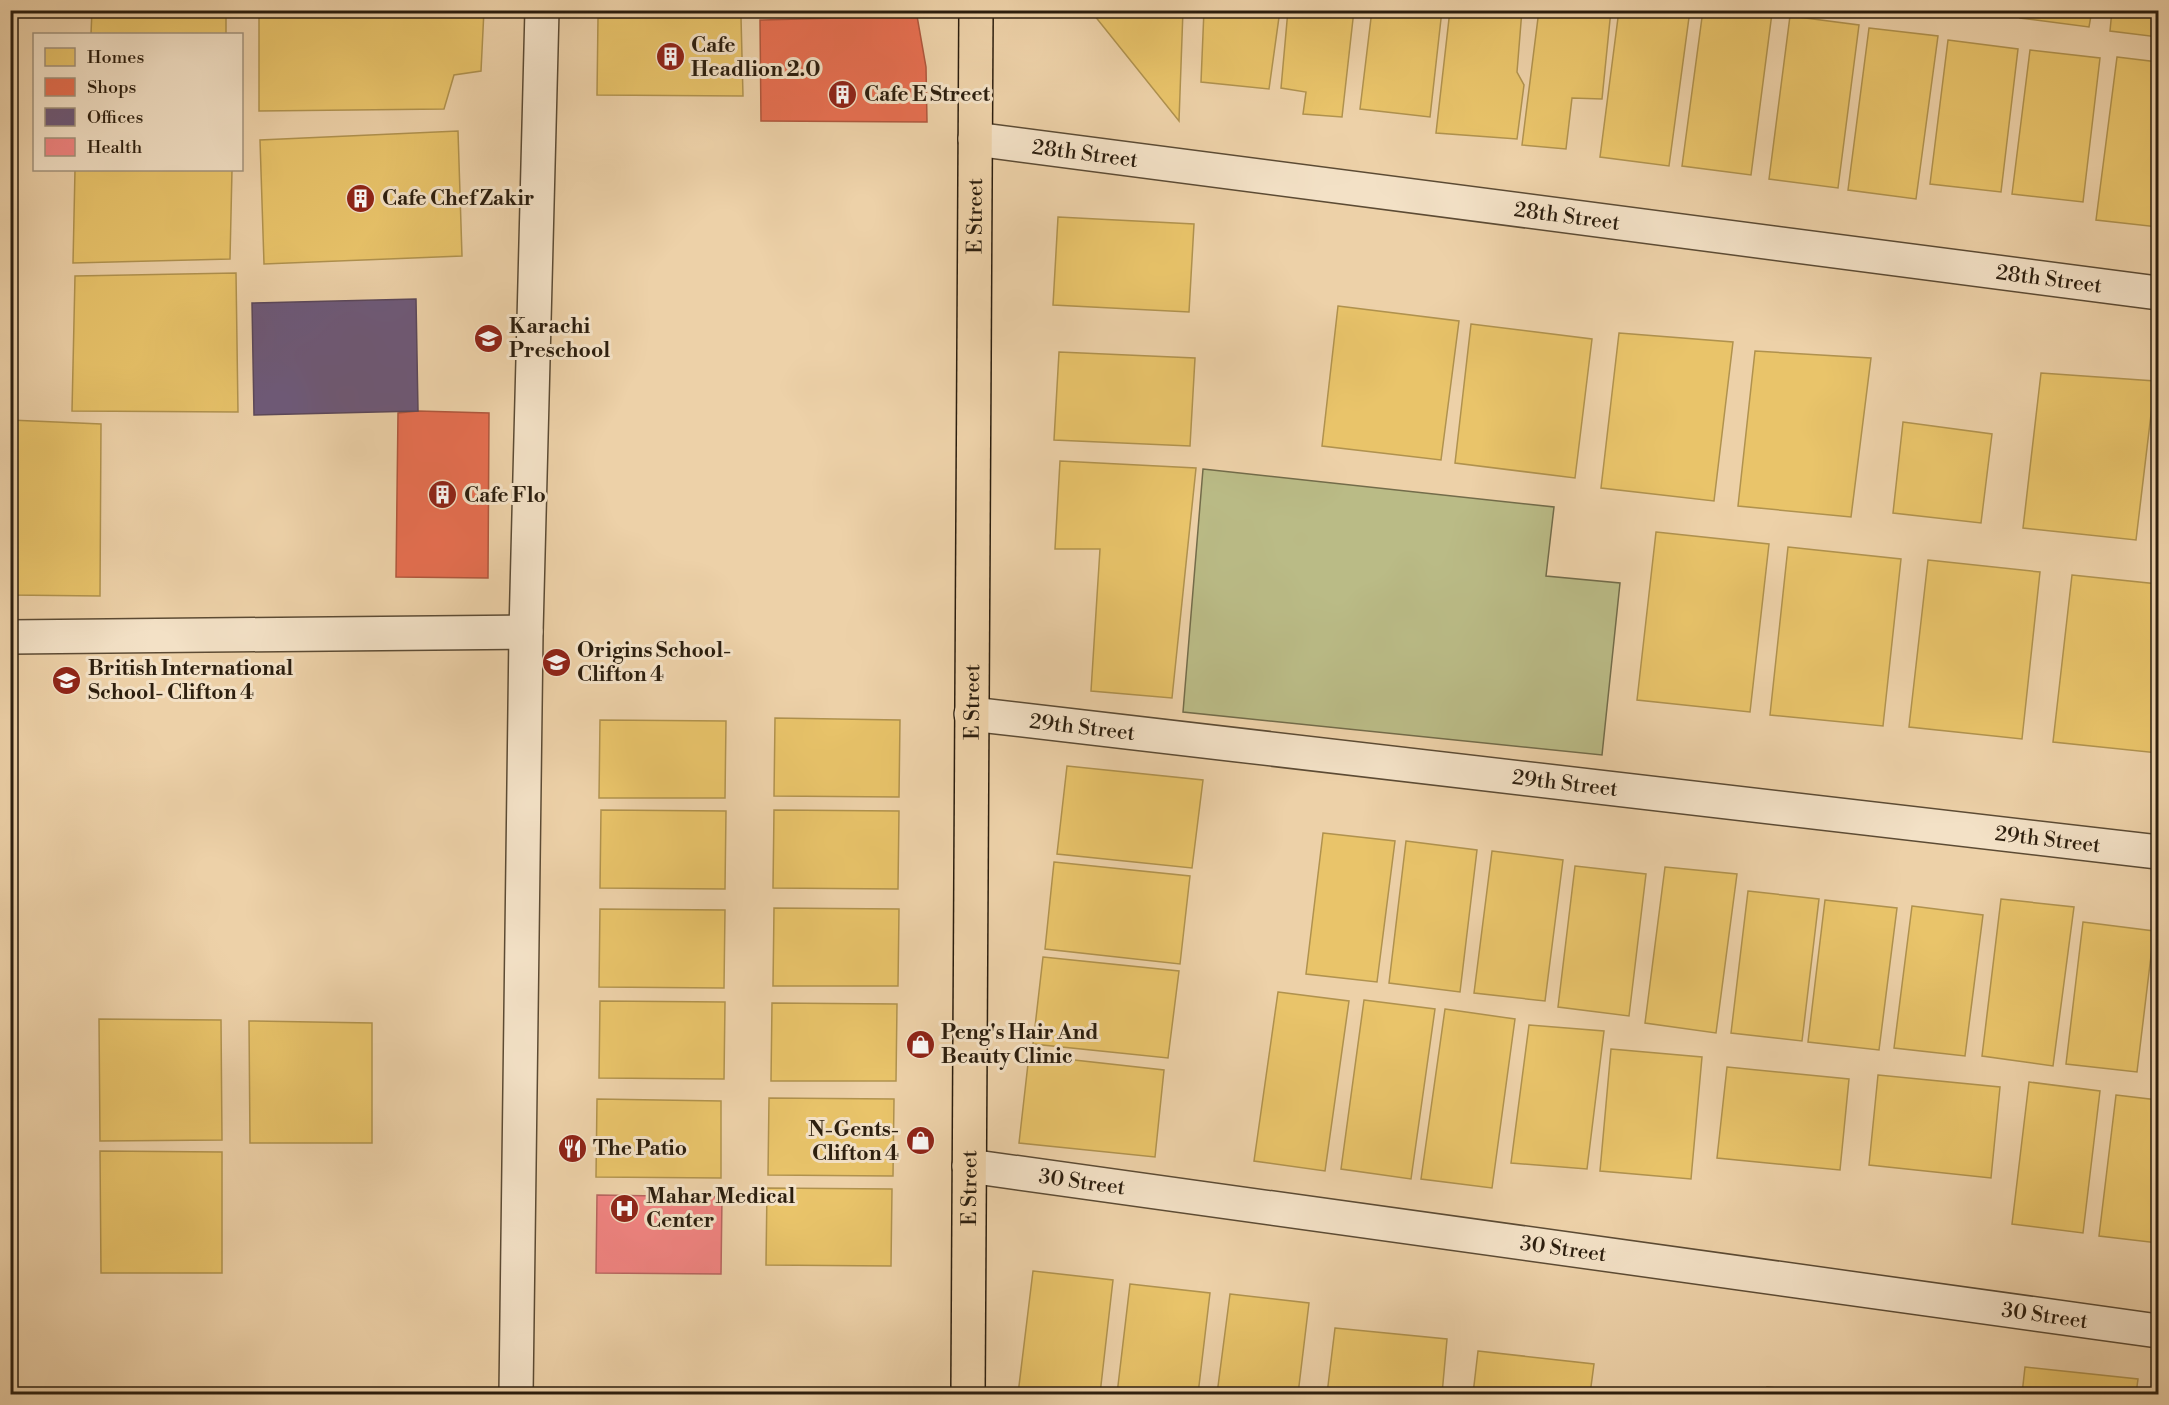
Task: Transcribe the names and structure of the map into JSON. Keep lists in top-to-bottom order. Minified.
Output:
{"streets":{"main road":["E Street"],"street":["28th Street","29th Street","30 Street"]},"crossings":[["28th Street","E Street"],["E Street","29th Street"],["E Street","30 Street"]],"places":{"building":["Cafe Headlion 2.0","Cafe E Street","Cafe Chef Zakir","Cafe Flo"],"school or university":["Karachi Preschool","Origins School- Clifton 4","British International School- Clifton 4"],"shop":["Peng's Hair And Beauty Clinic","N-Gents- Clifton 4"],"restaurant":["The Patio"],"hospital":["Mahar Medical Center"]},"legend":["Homes","Shops","Offices","Health"]}
